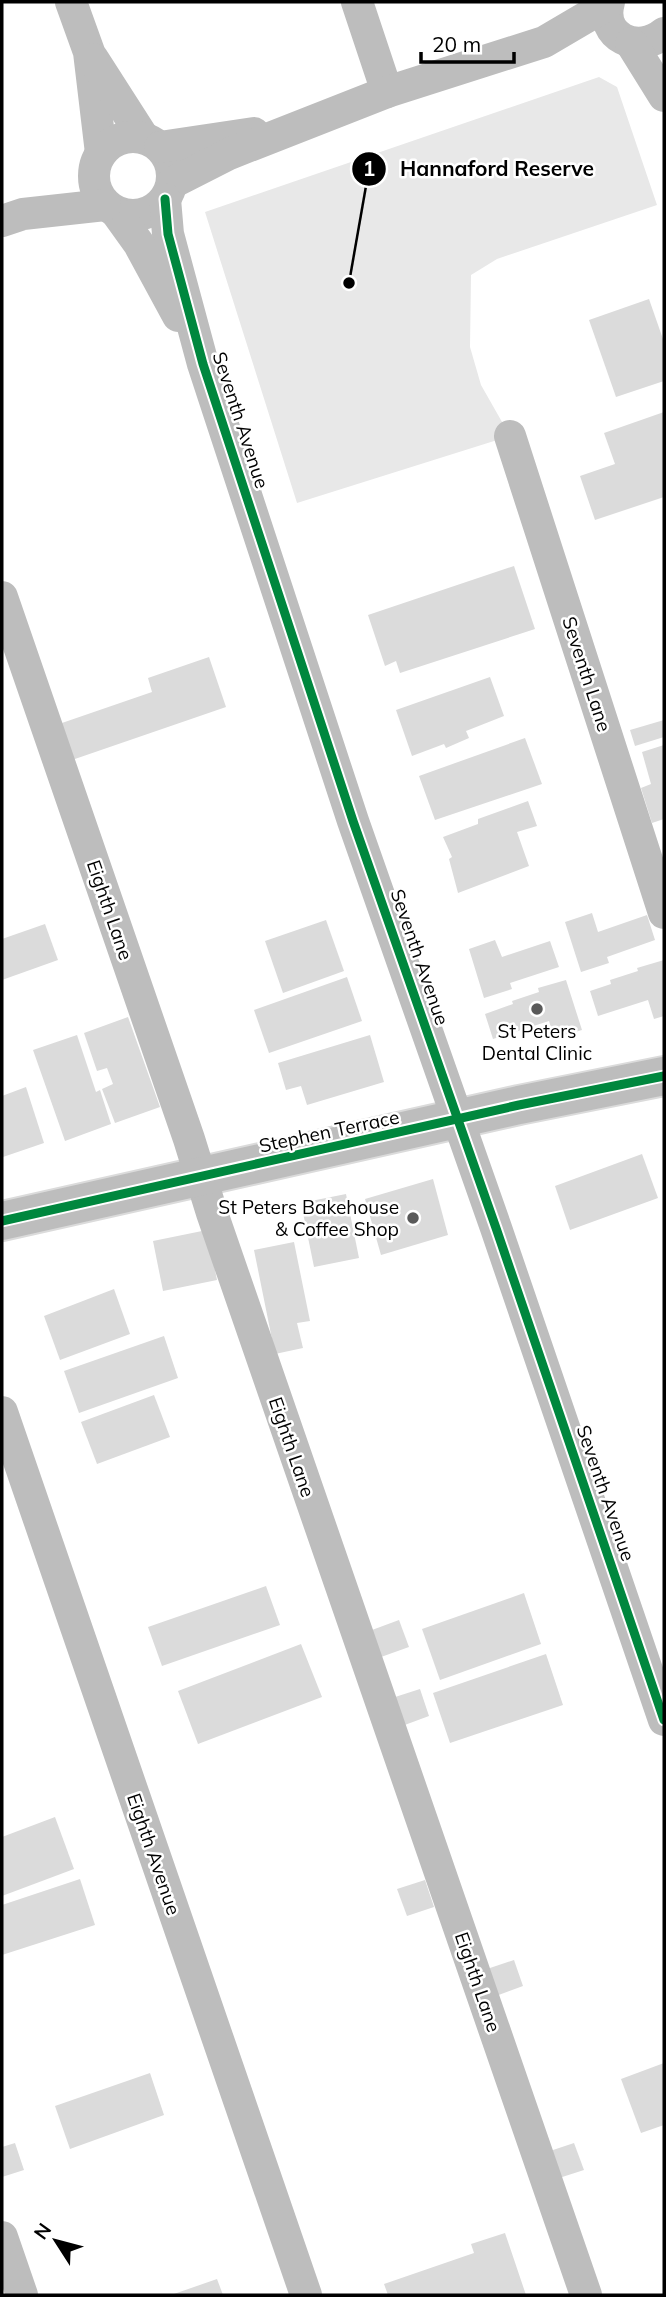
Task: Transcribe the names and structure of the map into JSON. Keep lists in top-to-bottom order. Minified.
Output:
{"streets":{"main road":["Stephen Terrace"],"street":["Seventh Avenue","Seventh Lane","Eighth Lane","Eighth Avenue"]},"crossings":[["Seventh Avenue","Stephen Terrace"],["Eighth Lane","Stephen Terrace"]],"places":["Hannaford Reserve","St Peters Dental Clinic","St Peters Bakehouse & Coffee Shop"],"scale_bar":"20 m","north":"top left"}
